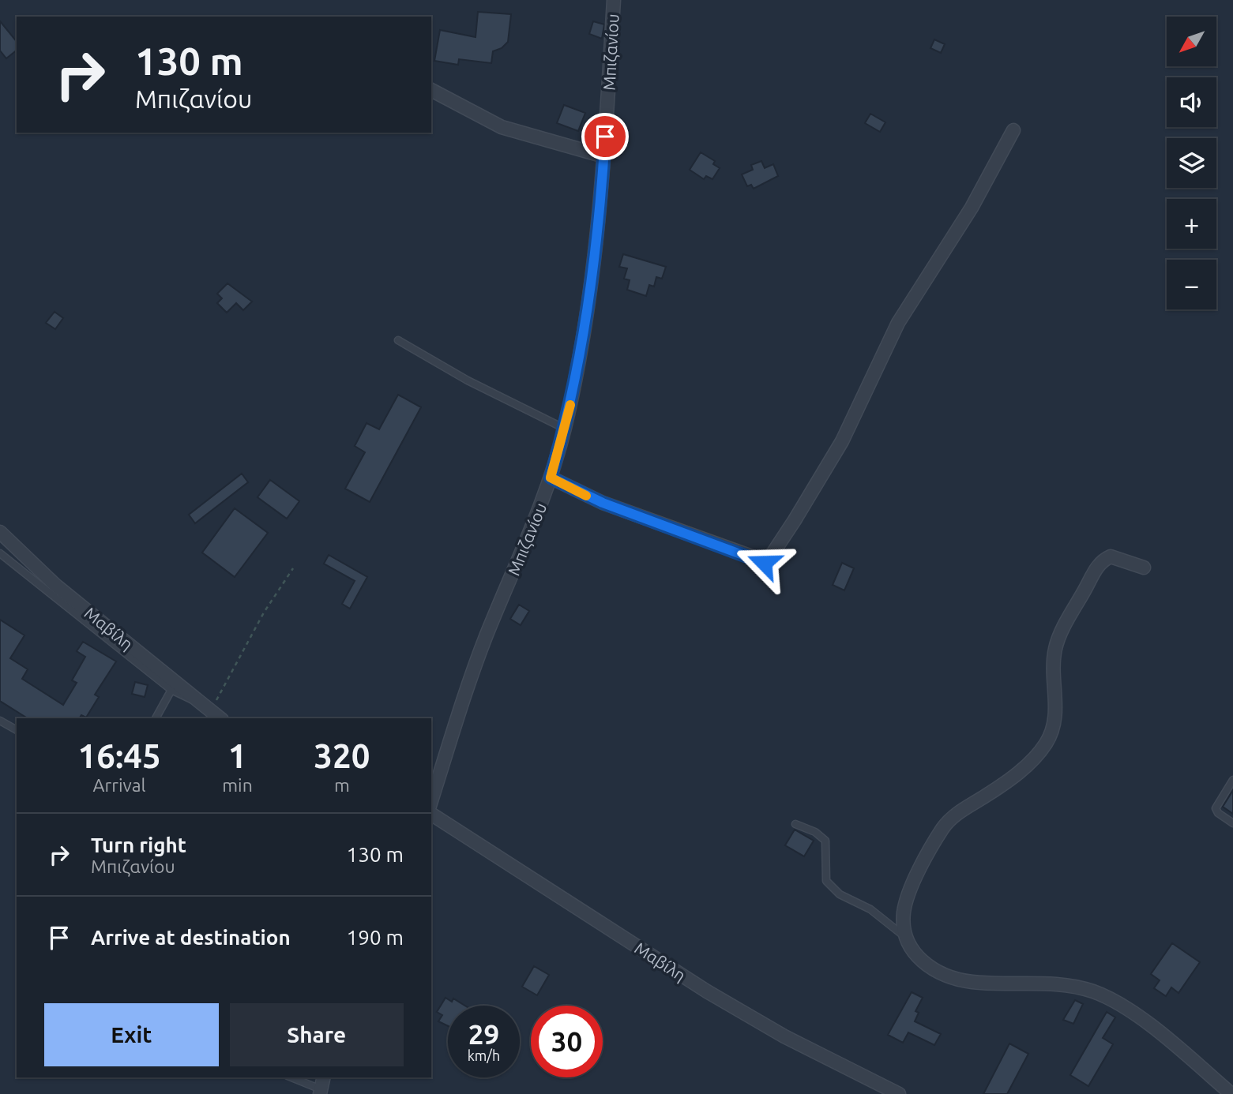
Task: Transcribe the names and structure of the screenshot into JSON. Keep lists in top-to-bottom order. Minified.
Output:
{"streets":{"street":["Μπιζανίου","Μαβίλη"]},"north":"bottom left","page":{"map_buttons":["+","−"],"turn":["130 m","Μπιζανίου"],"eta":["16:45","Arrival","1","min","320","m"],"list":[{"name":"Turn right","note":"Μπιζανίου","value":"130 m"},{"name":"Arrive at destination","value":"190 m"}],"buttons":["Exit","Share"],"speed":"29 km/h","limit":"30"}}
